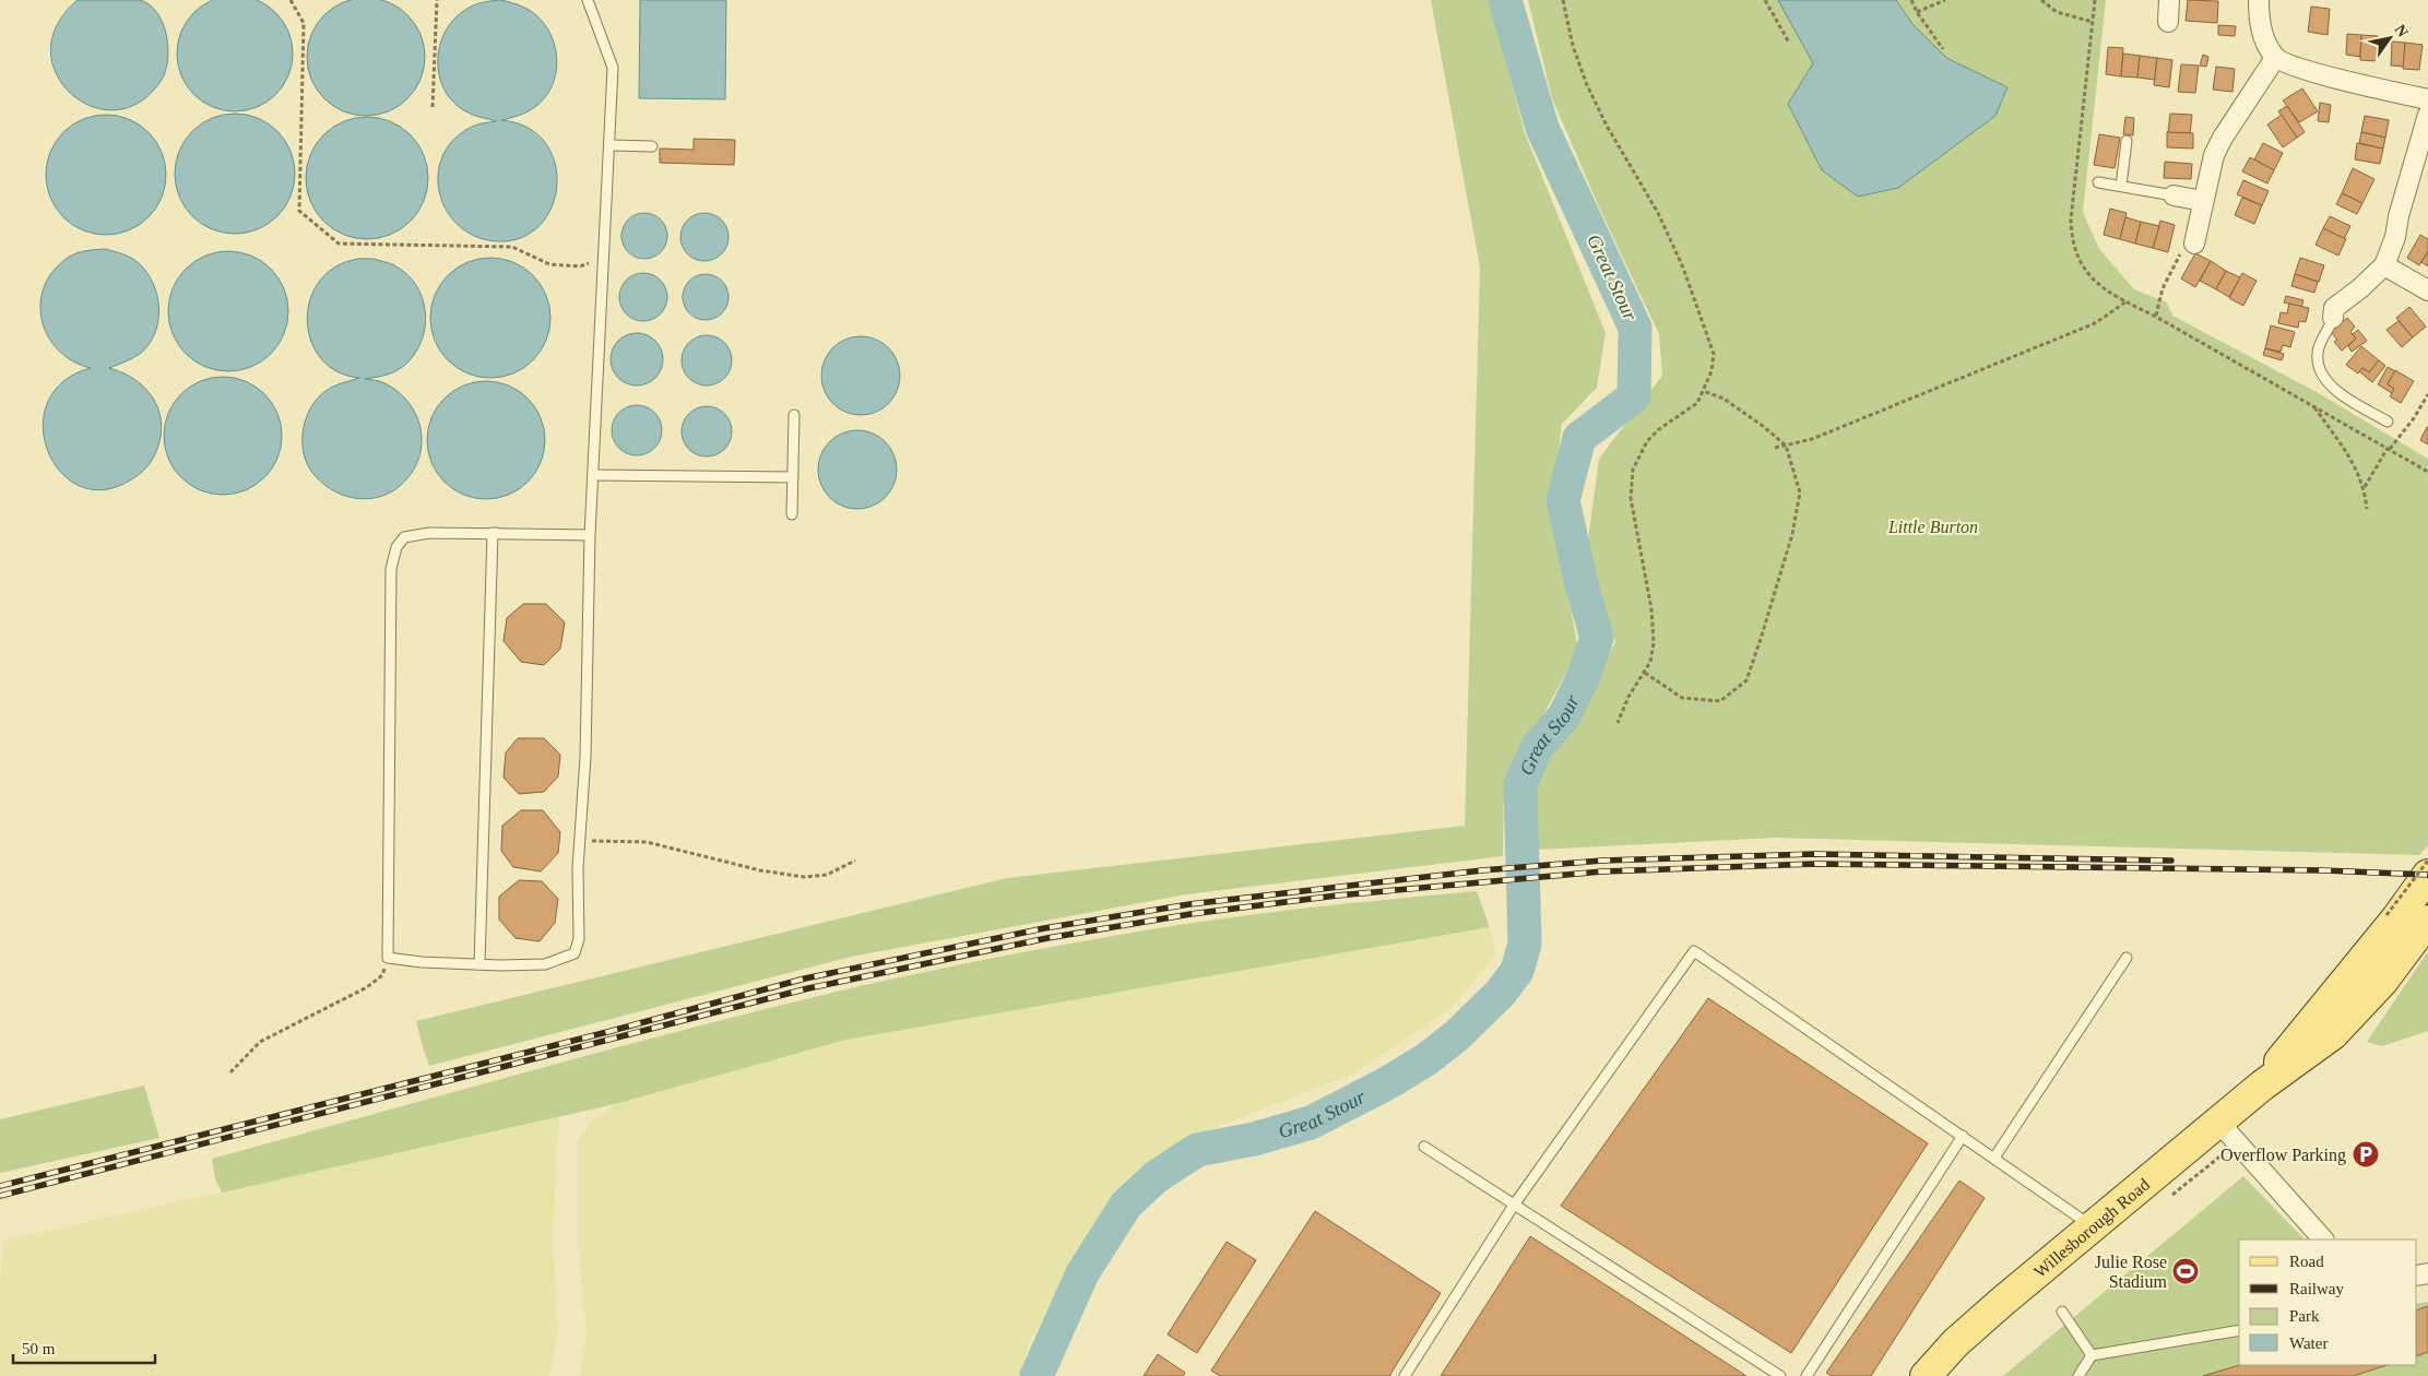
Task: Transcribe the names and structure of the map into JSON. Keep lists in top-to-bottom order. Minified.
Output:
{"streets":{"main road":["Willesborough Road"]},"water":["Great Stour"],"parks":["Little Burton"],"places":{"parking":["Overflow Parking"],"sports":["Julie Rose Stadium"]},"legend":["Road","Railway","Park","Water"],"scale_bar":"50 m","north":"top right"}
